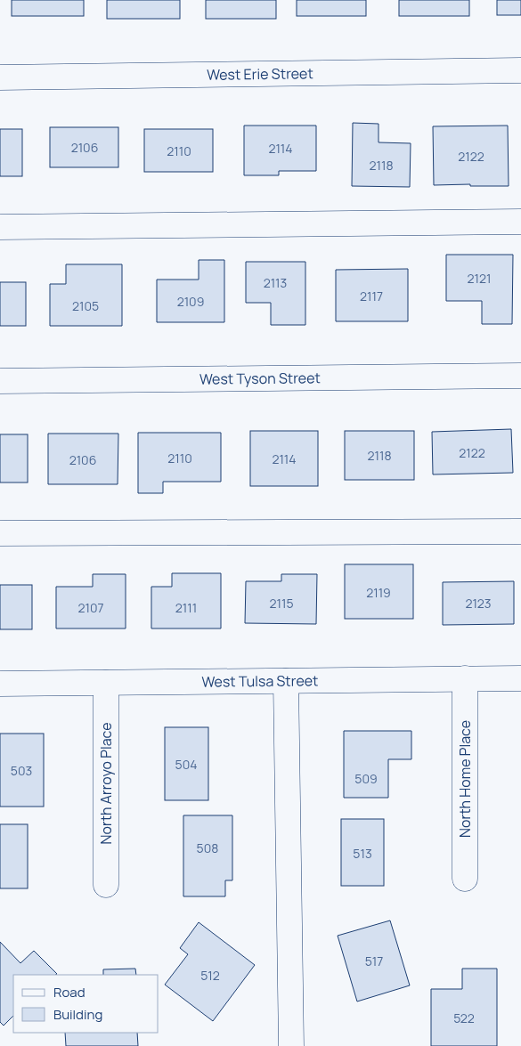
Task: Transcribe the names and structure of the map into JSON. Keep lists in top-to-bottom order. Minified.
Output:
{"streets":{"street":["West Erie Street","West Tyson Street","West Tulsa Street","North Home Place","North Arroyo Place"]},"crossings":[["West Tulsa Street","North Home Place"],["West Tulsa Street","North Arroyo Place"]],"house_numbers":["2106","2114","2110","2122","2118","2121","2113","2117","2109","2105","2122","2118","2110","2114","2106","2119","2115","2123","2107","2111","504","503","509","508","513","517","512","522"],"legend":["Road","Building"]}
